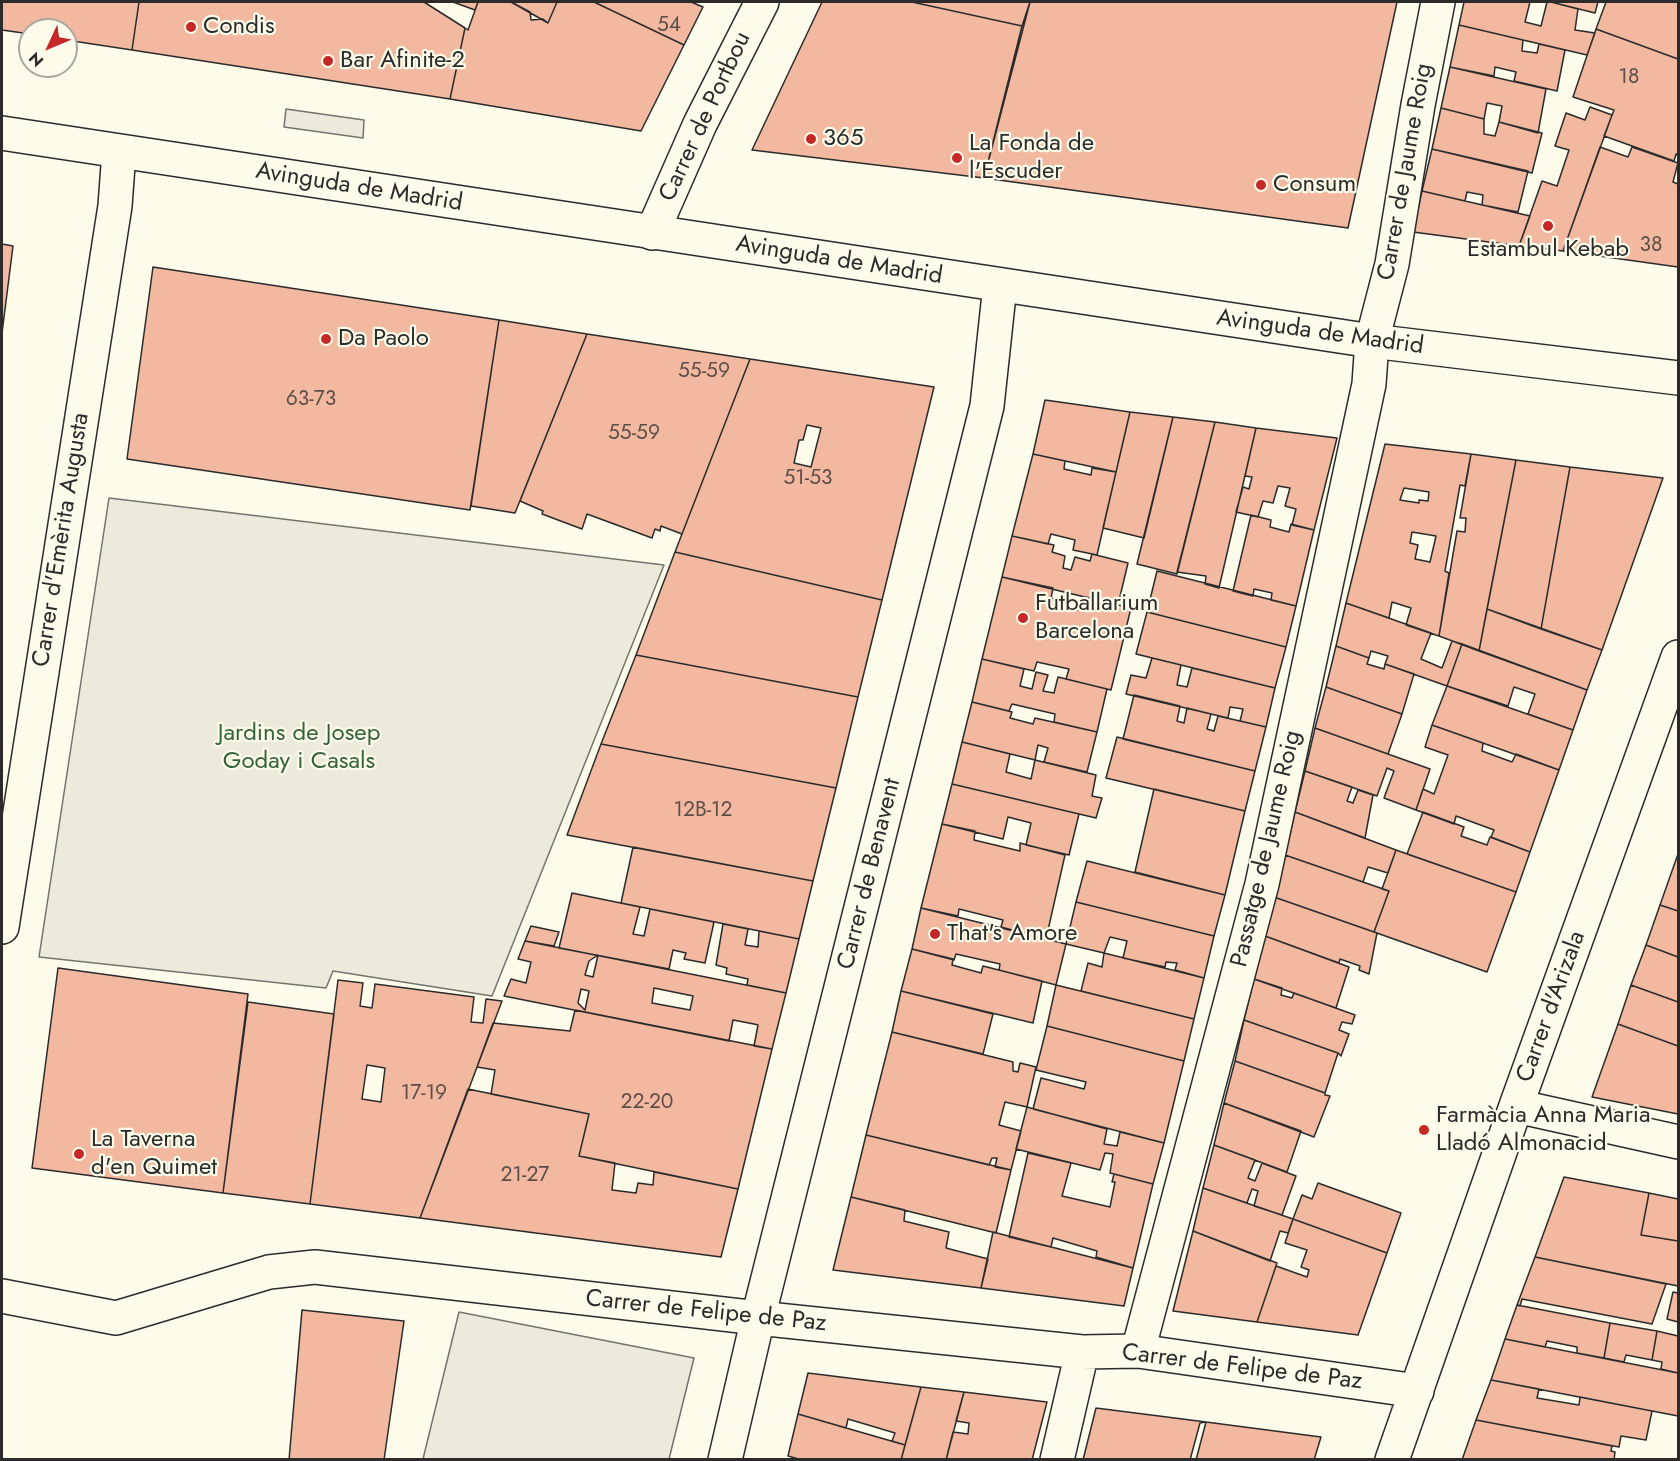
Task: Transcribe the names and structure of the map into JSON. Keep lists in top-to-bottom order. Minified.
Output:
{"streets":{"street":["Carrer de Portbou","Carrer de Jaume Roig","Avinguda de Madrid","Carrer d'Emèrita Augusta","Passatge de Jaume Roig","Carrer de Benavent","Carrer d'Arizala","Carrer de Felipe de Paz"]},"crossings":[["Carrer de Portbou","Avinguda de Madrid"],["Carrer de Jaume Roig","Avinguda de Madrid"],["Carrer de Jaume Roig","Passatge de Jaume Roig"],["Avinguda de Madrid","Carrer d'Emèrita Augusta"],["Avinguda de Madrid","Passatge de Jaume Roig"],["Avinguda de Madrid","Carrer de Benavent"],["Passatge de Jaume Roig","Carrer de Felipe de Paz"],["Carrer de Benavent","Carrer de Felipe de Paz"],["Carrer d'Arizala","Carrer de Felipe de Paz"]],"parks":["Jardins de Josep Goday i Casals"],"places":["Condis","Bar Afinite-2","365","La Fonda de l'Escuder","Consum","Estambul Kebab","Da Paolo","Futballarium Barcelona","That's Amore","Farmàcia Anna Maria Lladó Almonacid","La Taverna d'en Quimet"],"house_numbers":["54","18","38","55-59","63-73","55-59","51-53","12B-12","17-19","22-20","21-27"],"north":"bottom left"}
